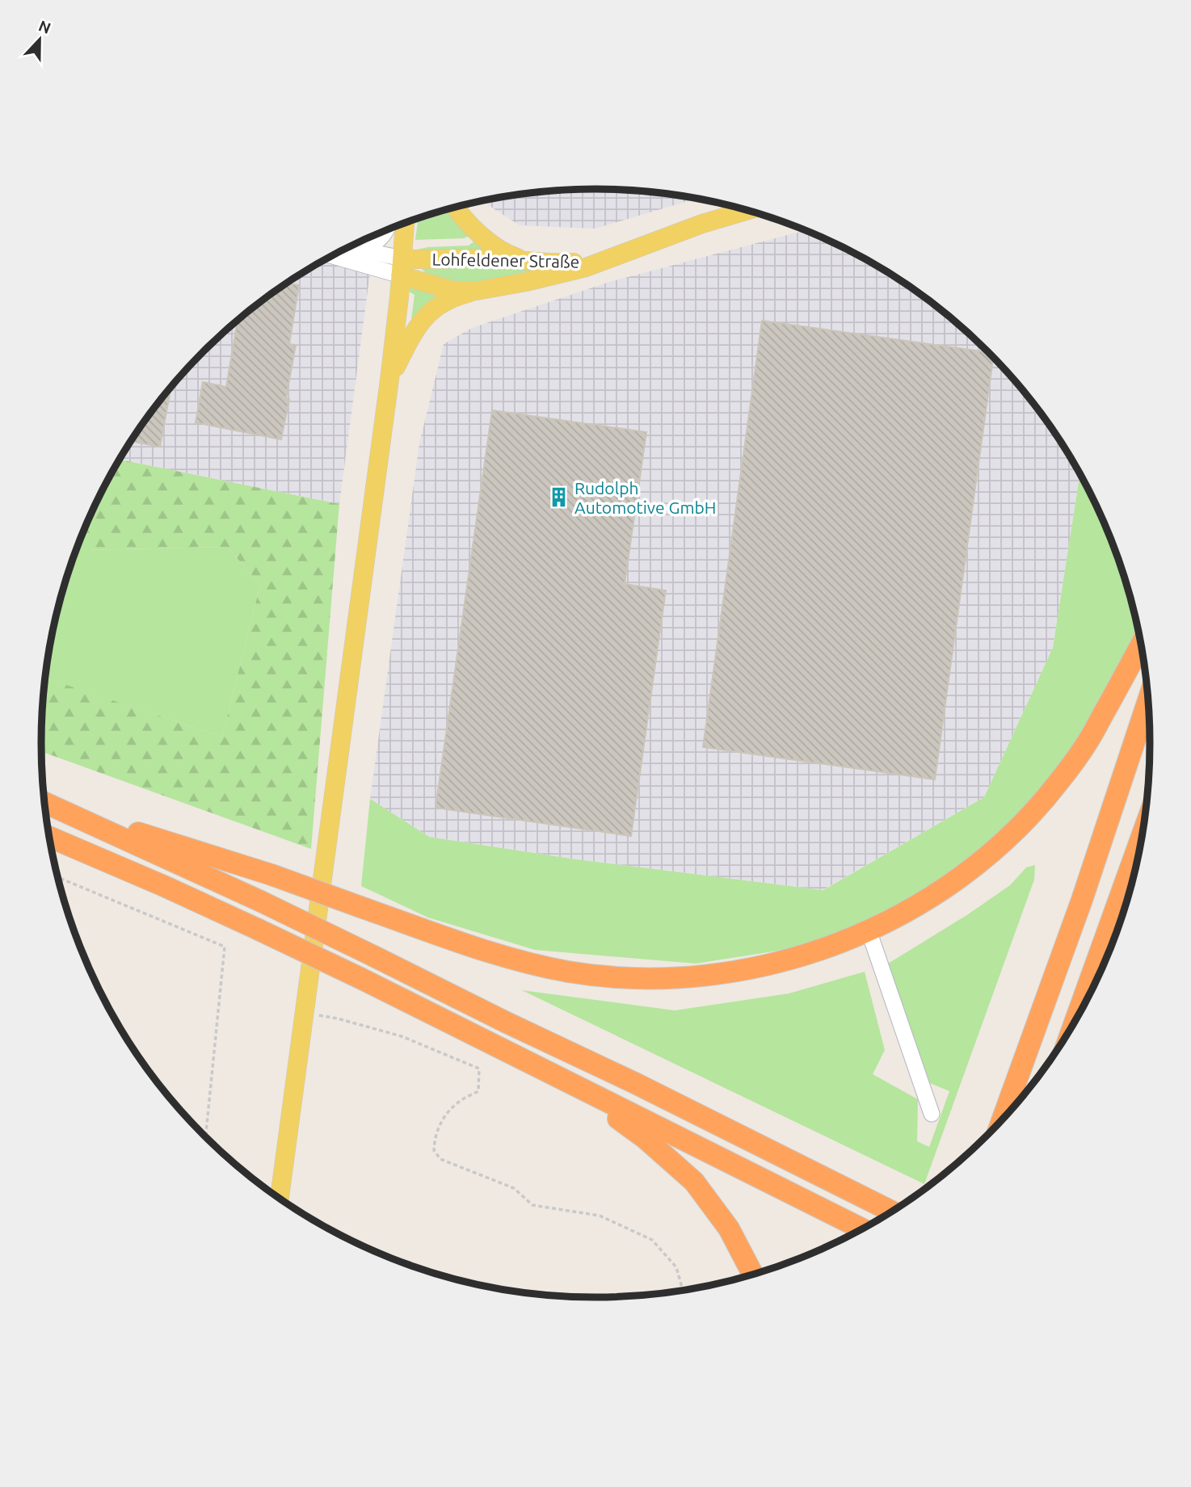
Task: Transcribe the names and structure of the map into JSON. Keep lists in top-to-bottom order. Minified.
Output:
{"streets":{"main road":["Lohfeldener Straße"]},"places":{"building":["Rudolph Automotive GmbH"]},"north":"top"}
